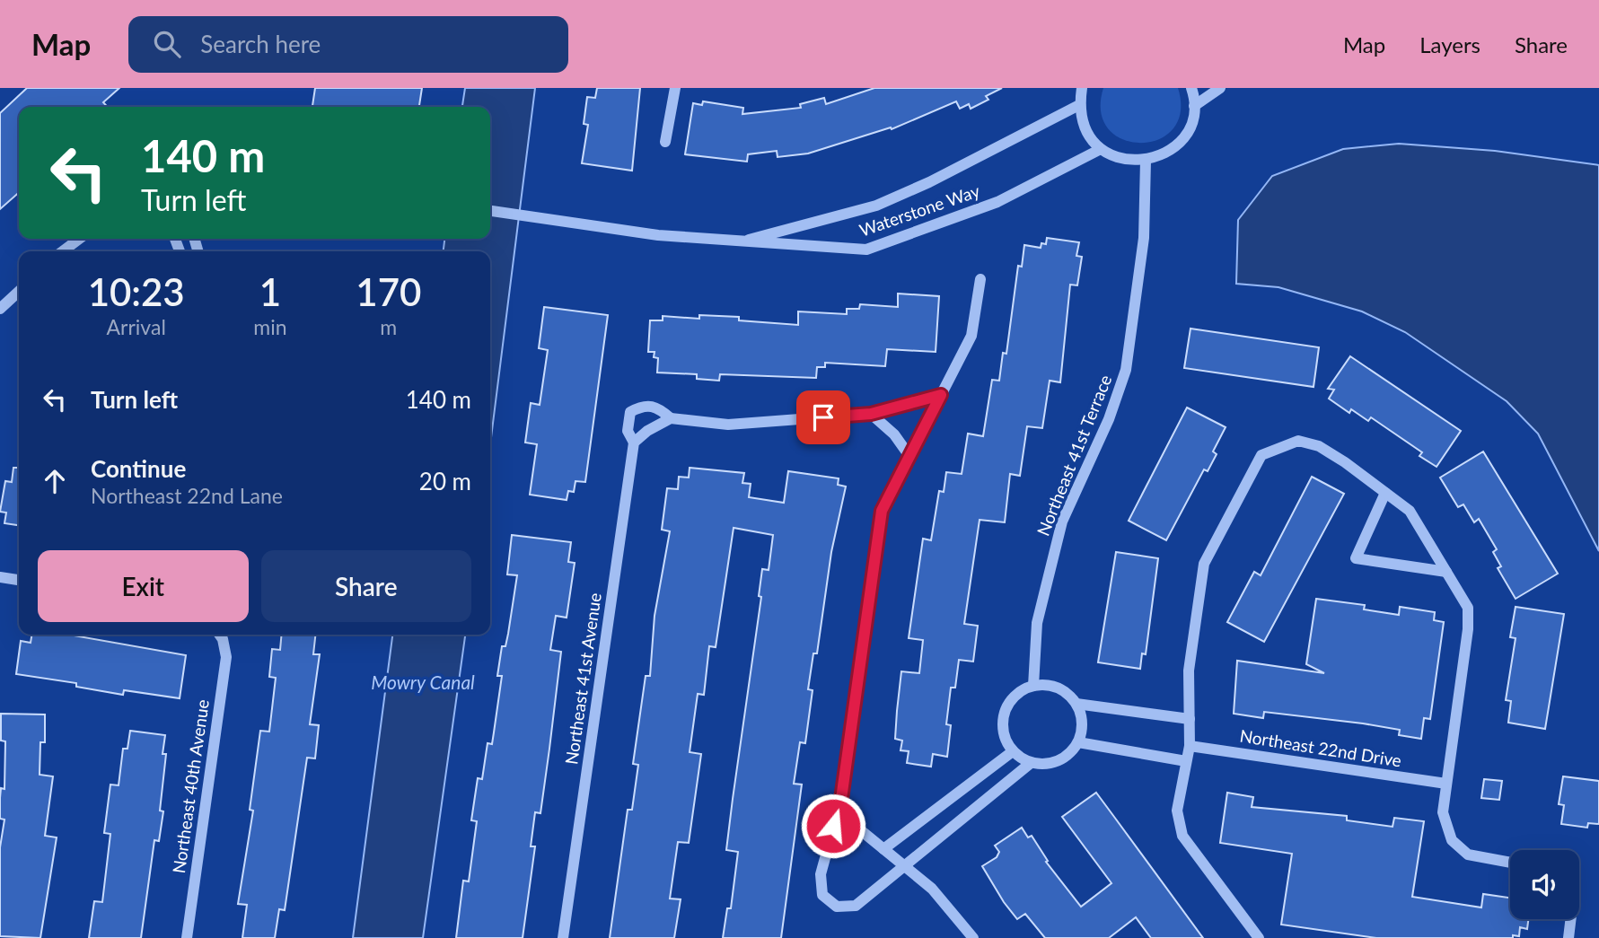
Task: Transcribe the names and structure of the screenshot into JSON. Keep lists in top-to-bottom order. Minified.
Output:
{"streets":{"street":["Waterstone Way","Northeast 41st Terrace","Northeast 41st Avenue","Northeast 22nd Drive","Northeast 40th Avenue"]},"water":["Mowry Canal"],"page":{"header":"Map","search":"Search here","nav":["Map","Layers","Share"],"turn":["140 m","Turn left"],"eta":["10:23","Arrival","1","min","170","m"],"list":[{"name":"Turn left","value":"140 m"},{"name":"Continue","note":"Northeast 22nd Lane","value":"20 m"}],"buttons":["Exit","Share"]}}
